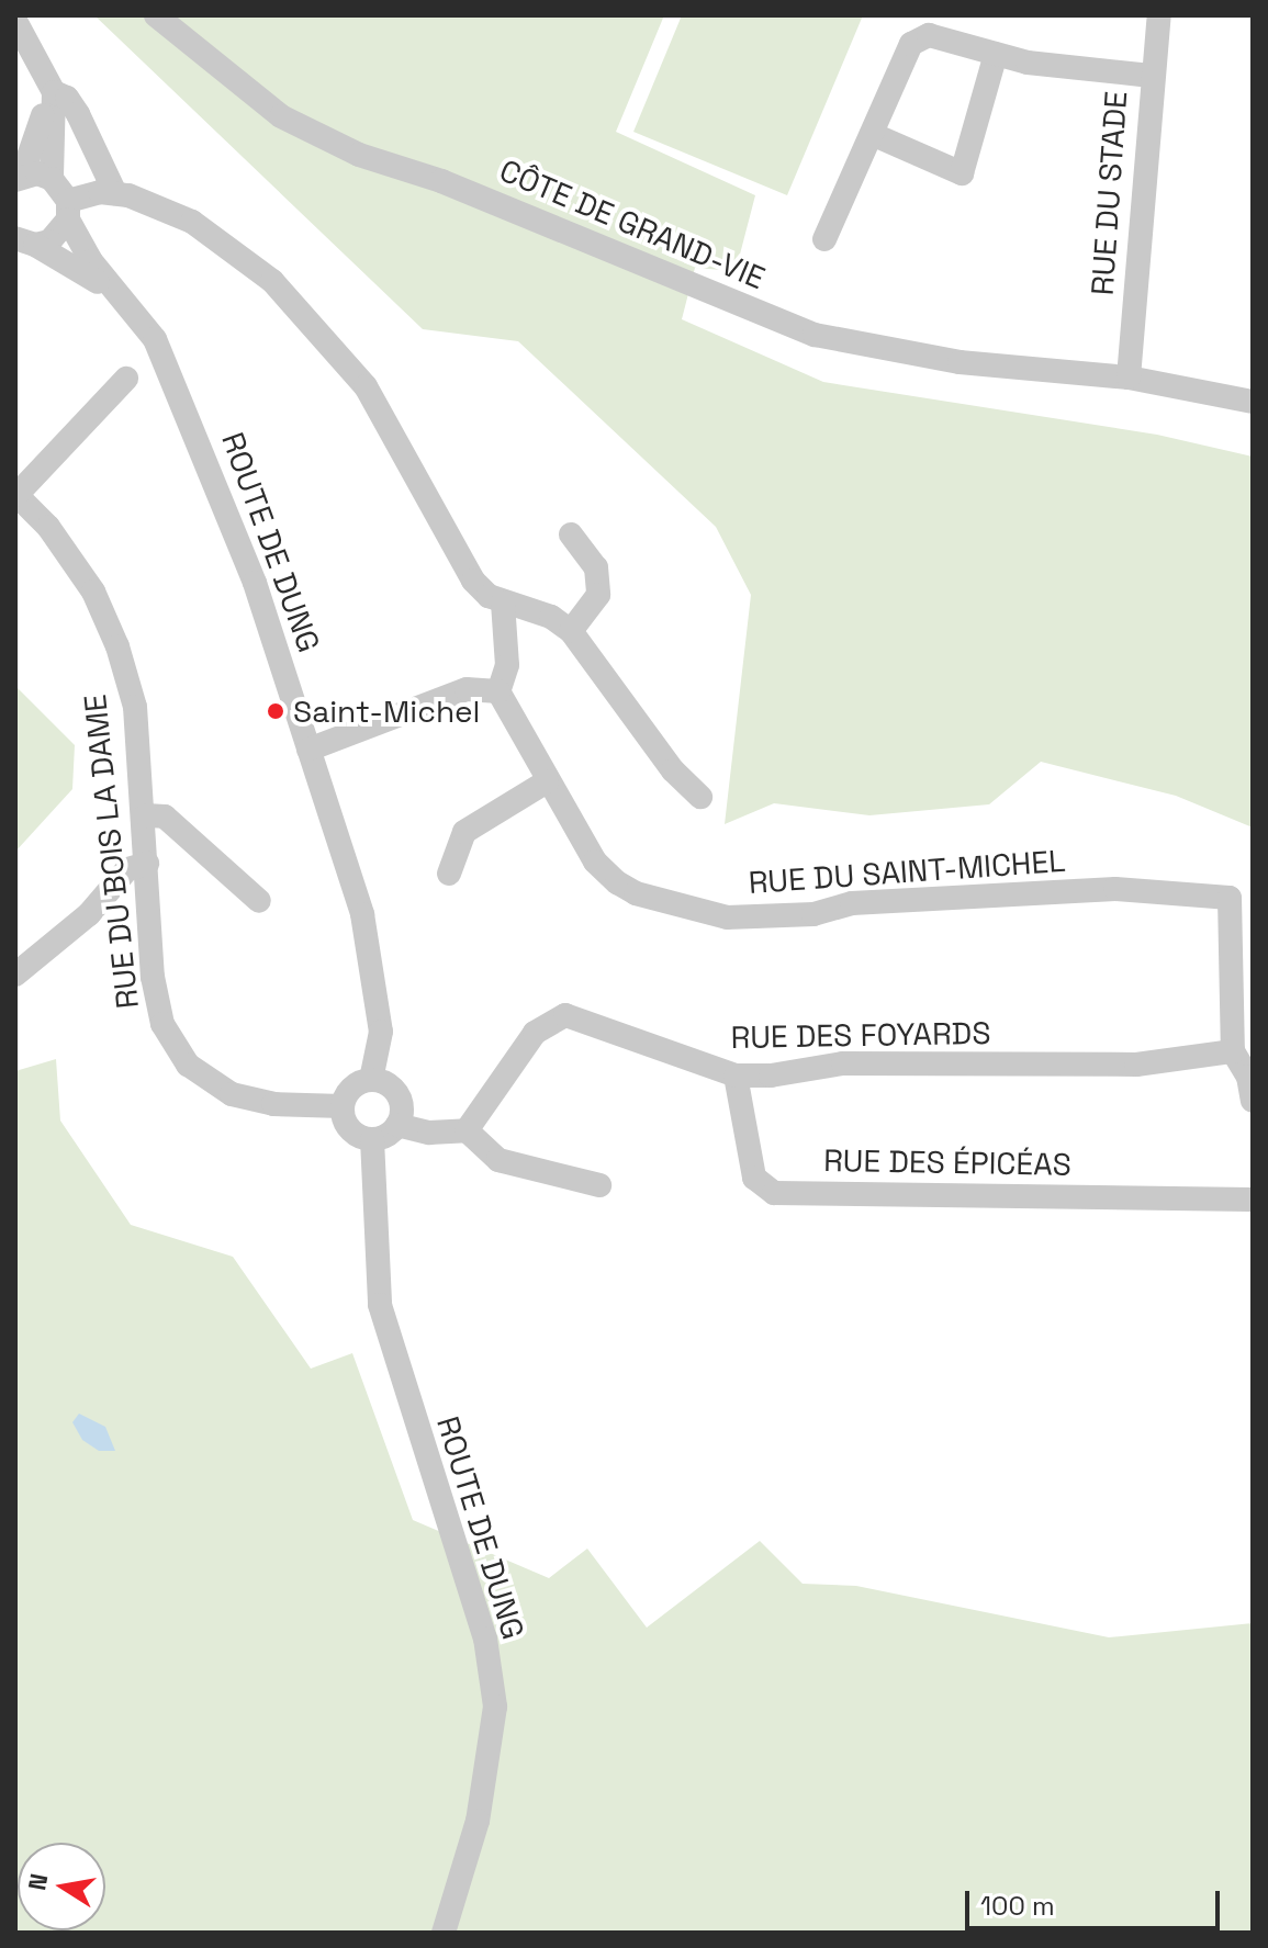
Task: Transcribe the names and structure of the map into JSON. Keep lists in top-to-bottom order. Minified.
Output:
{"streets":{"street":["RUE DU STADE","CÔTE DE GRAND-VIE","ROUTE DE DUNG","RUE DU BOIS LA DAME","RUE DU SAINT-MICHEL","RUE DES FOYARDS","RUE DES ÉPICÉAS"]},"crossings":[["RUE DU STADE","CÔTE DE GRAND-VIE"],["ROUTE DE DUNG","RUE DU BOIS LA DAME"],["RUE DU SAINT-MICHEL","RUE DES FOYARDS"],["RUE DES FOYARDS","RUE DES ÉPICÉAS"]],"places":["Saint-Michel"],"scale_bar":"100 m","north":"left"}
